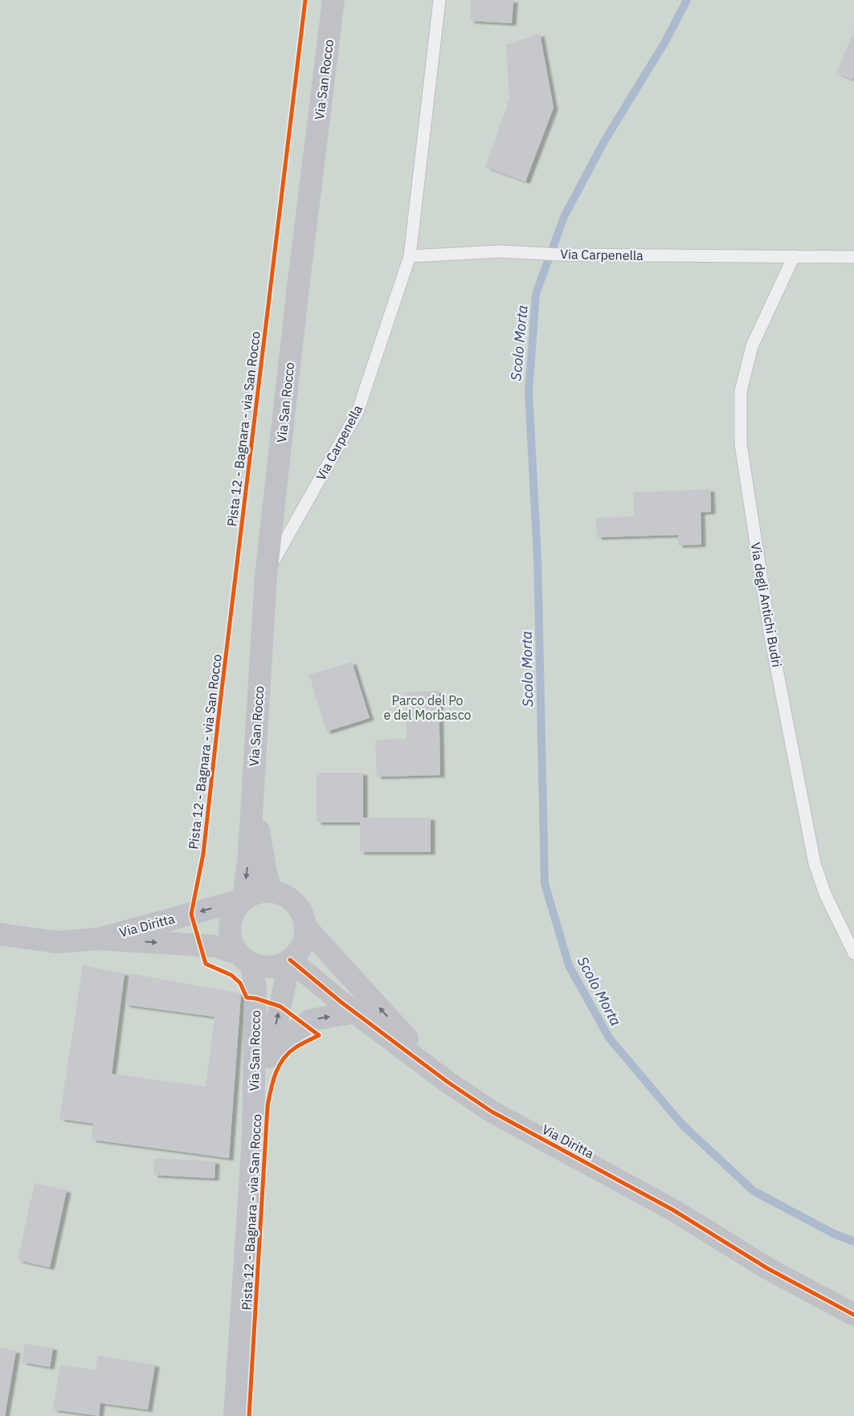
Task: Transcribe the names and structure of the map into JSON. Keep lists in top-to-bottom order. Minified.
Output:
{"streets":{"main road":["Via San Rocco","Via Diritta"],"lane":["Via Carpenella","Via degli Antichi Budri"],"cycle path":["Pista 12 - Bagnara - via San Rocco"]},"crossings":[["Via San Rocco","Via Carpenella"],["Via San Rocco","Via Diritta"],["Via Carpenella","Via degli Antichi Budri"]],"water":["Scolo Morta"],"parks":["Parco del Po e del Morbasco"]}
